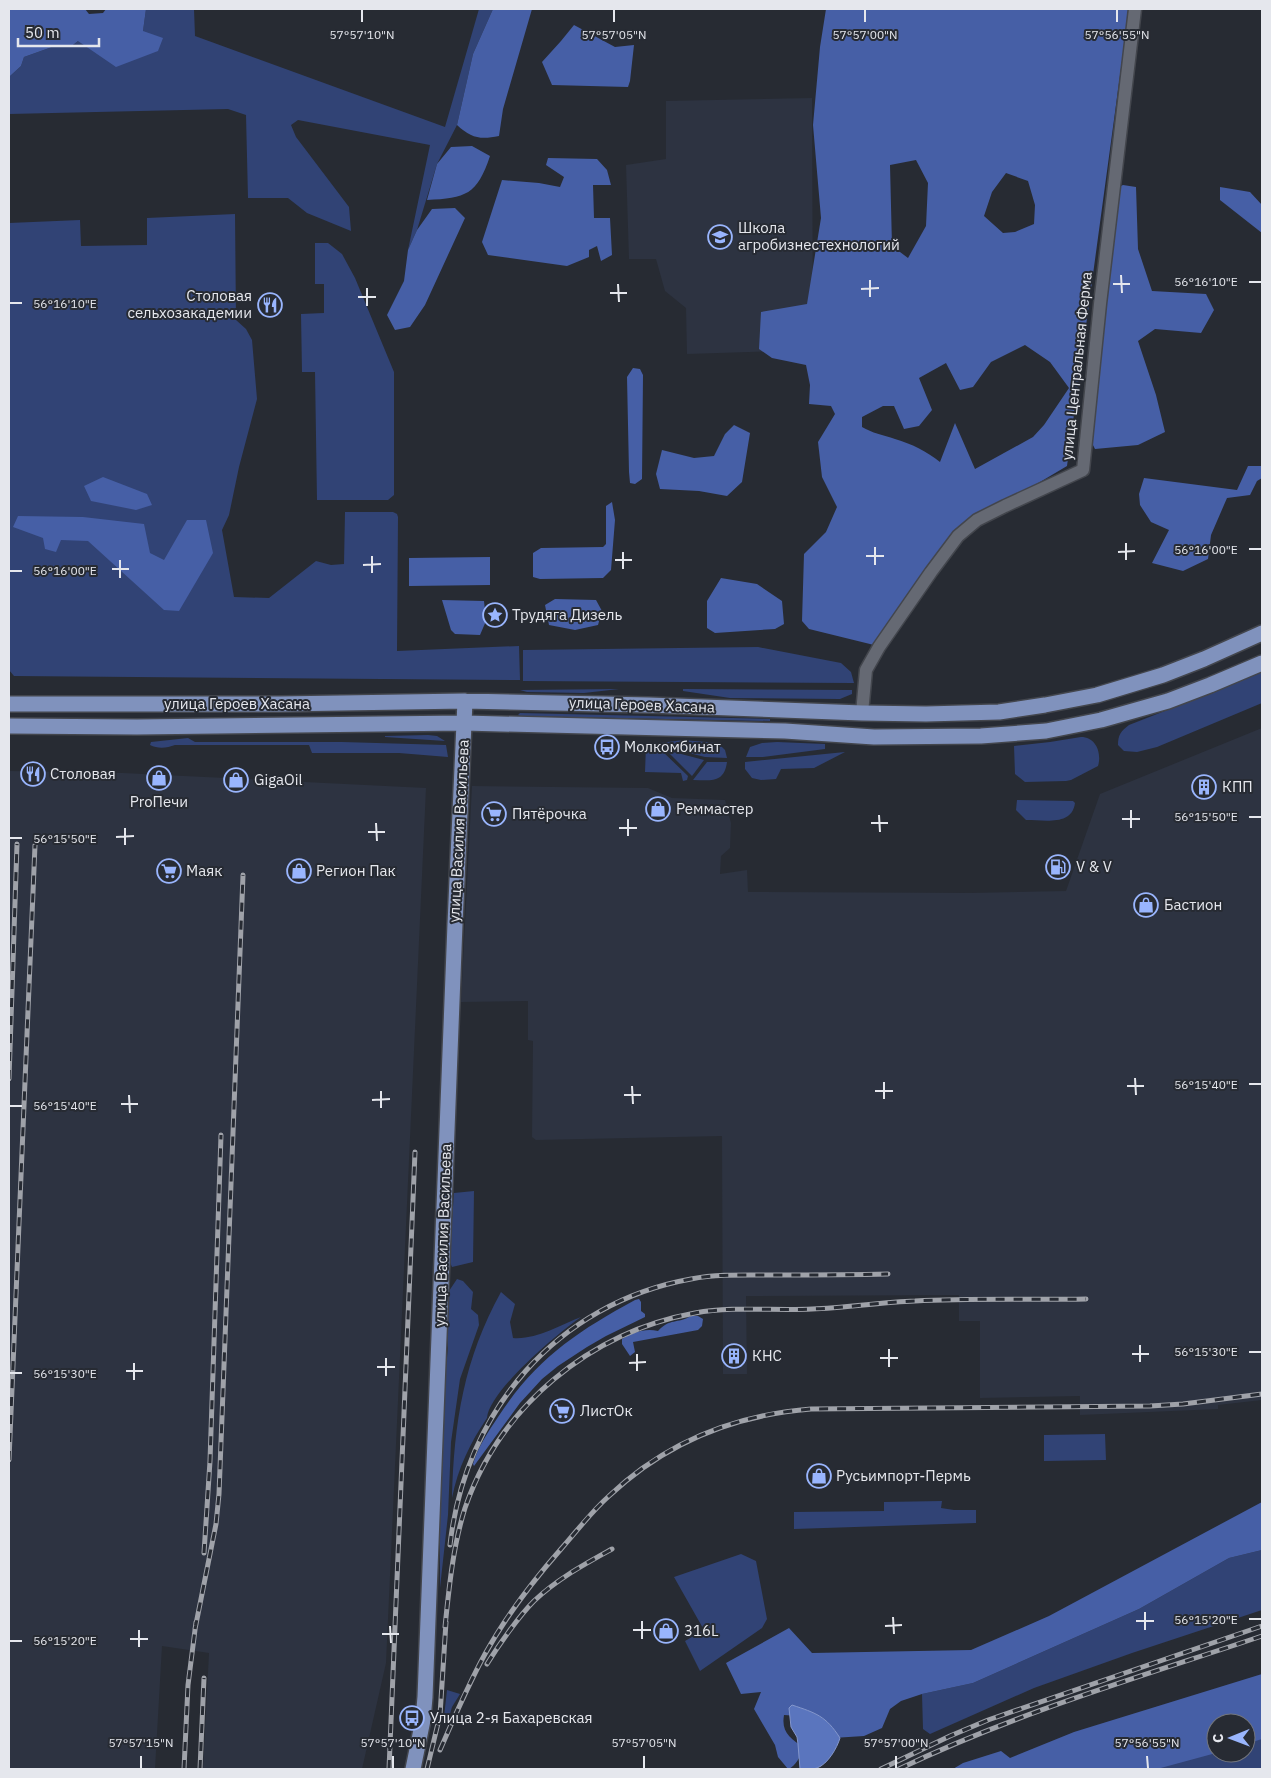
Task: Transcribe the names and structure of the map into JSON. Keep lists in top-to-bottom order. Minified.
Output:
{"streets":{"main road":["улица Героев Хасана","улица Василия Васильева"],"street":["улица Центральная Ферма"]},"crossings":[["улица Центральная Ферма","улица Героев Хасана"],["улица Героев Хасана","улица Василия Васильева"]],"places":{"school or university":["Школа агробизнестехнологий"],"restaurant":["Столовая сельхозакадемии","Столовая"],"place":["Трудяга Дизель"],"bus stop":["Молкомбинат","Улица 2-я Бахаревская"],"shop":["ProПечи","GigaOil","Реммастер","Регион Пак","Бастион","Русьимпорт-Пермь","316L"],"building":["КПП","КНС"],"supermarket":["Пятёрочка","Маяк","ЛистОк"],"fuel station":["V & V"]},"scale_bar":"50 m","north":"left","coordinates":["57°57'10\"N","57°57'05\"N","57°57'00\"N","57°56'55\"N","56°16'10\"E","56°16'00\"E","56°15'50\"E","56°15'40\"E","56°15'30\"E","56°15'20\"E","57°57'15\"N"]}
